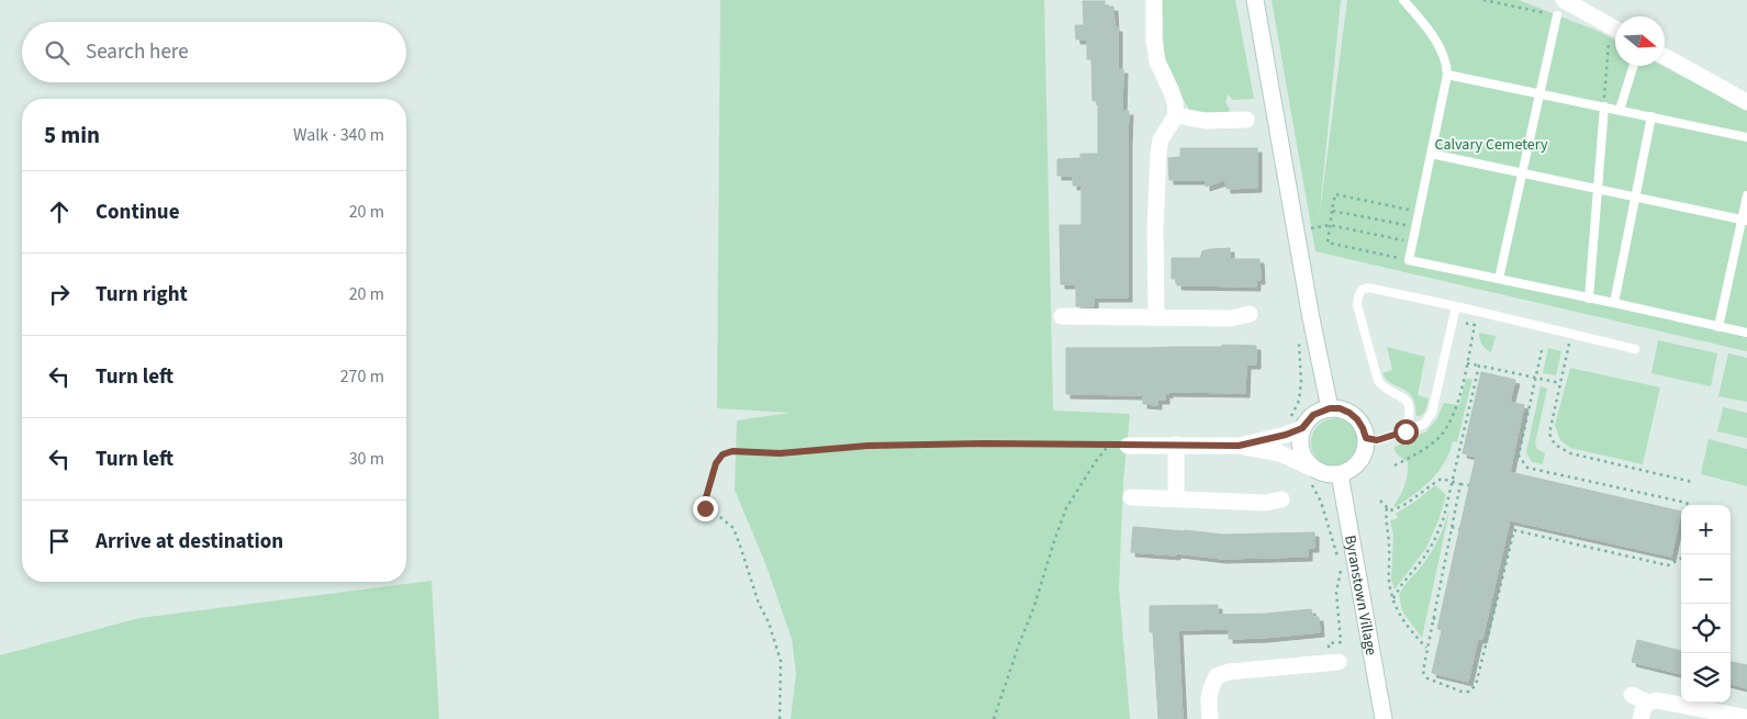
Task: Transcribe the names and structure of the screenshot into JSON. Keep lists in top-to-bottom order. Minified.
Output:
{"streets":{"street":["Byranstown Village"]},"parks":["Calvary Cemetery"],"north":"right","page":{"search":"Search here","heading":["5 min","Walk · 340 m"],"list":[["Continue","20 m"],["Turn right","20 m"],["Turn left","270 m"],["Turn left","30 m"],"Arrive at destination"],"map_buttons":["+","−"]}}
